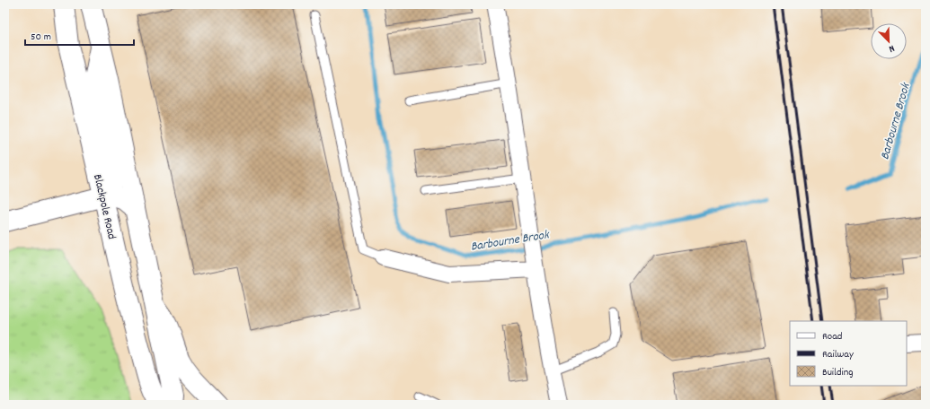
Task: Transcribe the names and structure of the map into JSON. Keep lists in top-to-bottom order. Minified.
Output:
{"streets":{"main road":["Blackpole Road"]},"water":["Barbourne Brook"],"legend":["Road","Railway","Building"],"scale_bar":"50 m","north":"bottom right"}
